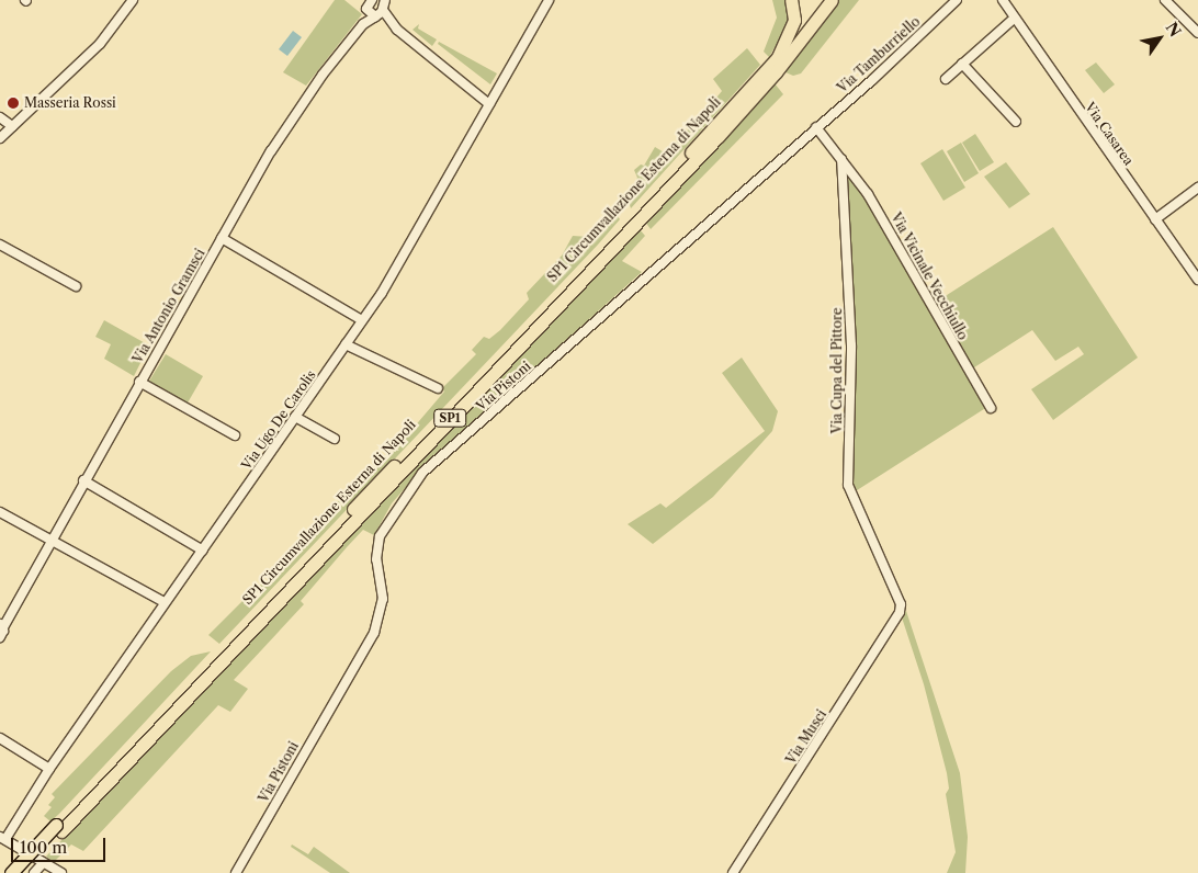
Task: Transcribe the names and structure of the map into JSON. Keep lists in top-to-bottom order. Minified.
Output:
{"streets":{"highway":["SP1 Circumvallazione Esterna di Napoli","SP1"],"street":["Via Tamburriello","Via Casarea","Via Vicinale Vecchiullo","Via Antonio Gramsci","Via Cupa del Pittore","Via Pistoni","Via Ugo De Carolis","Via Musci"]},"crossings":[["Via Tamburriello","Via Pistoni"],["Via Vicinale Vecchiullo","Via Cupa del Pittore"],["Via Cupa del Pittore","Via Musci"]],"places":["Masseria Rossi"],"scale_bar":"100 m","north":"top right"}
